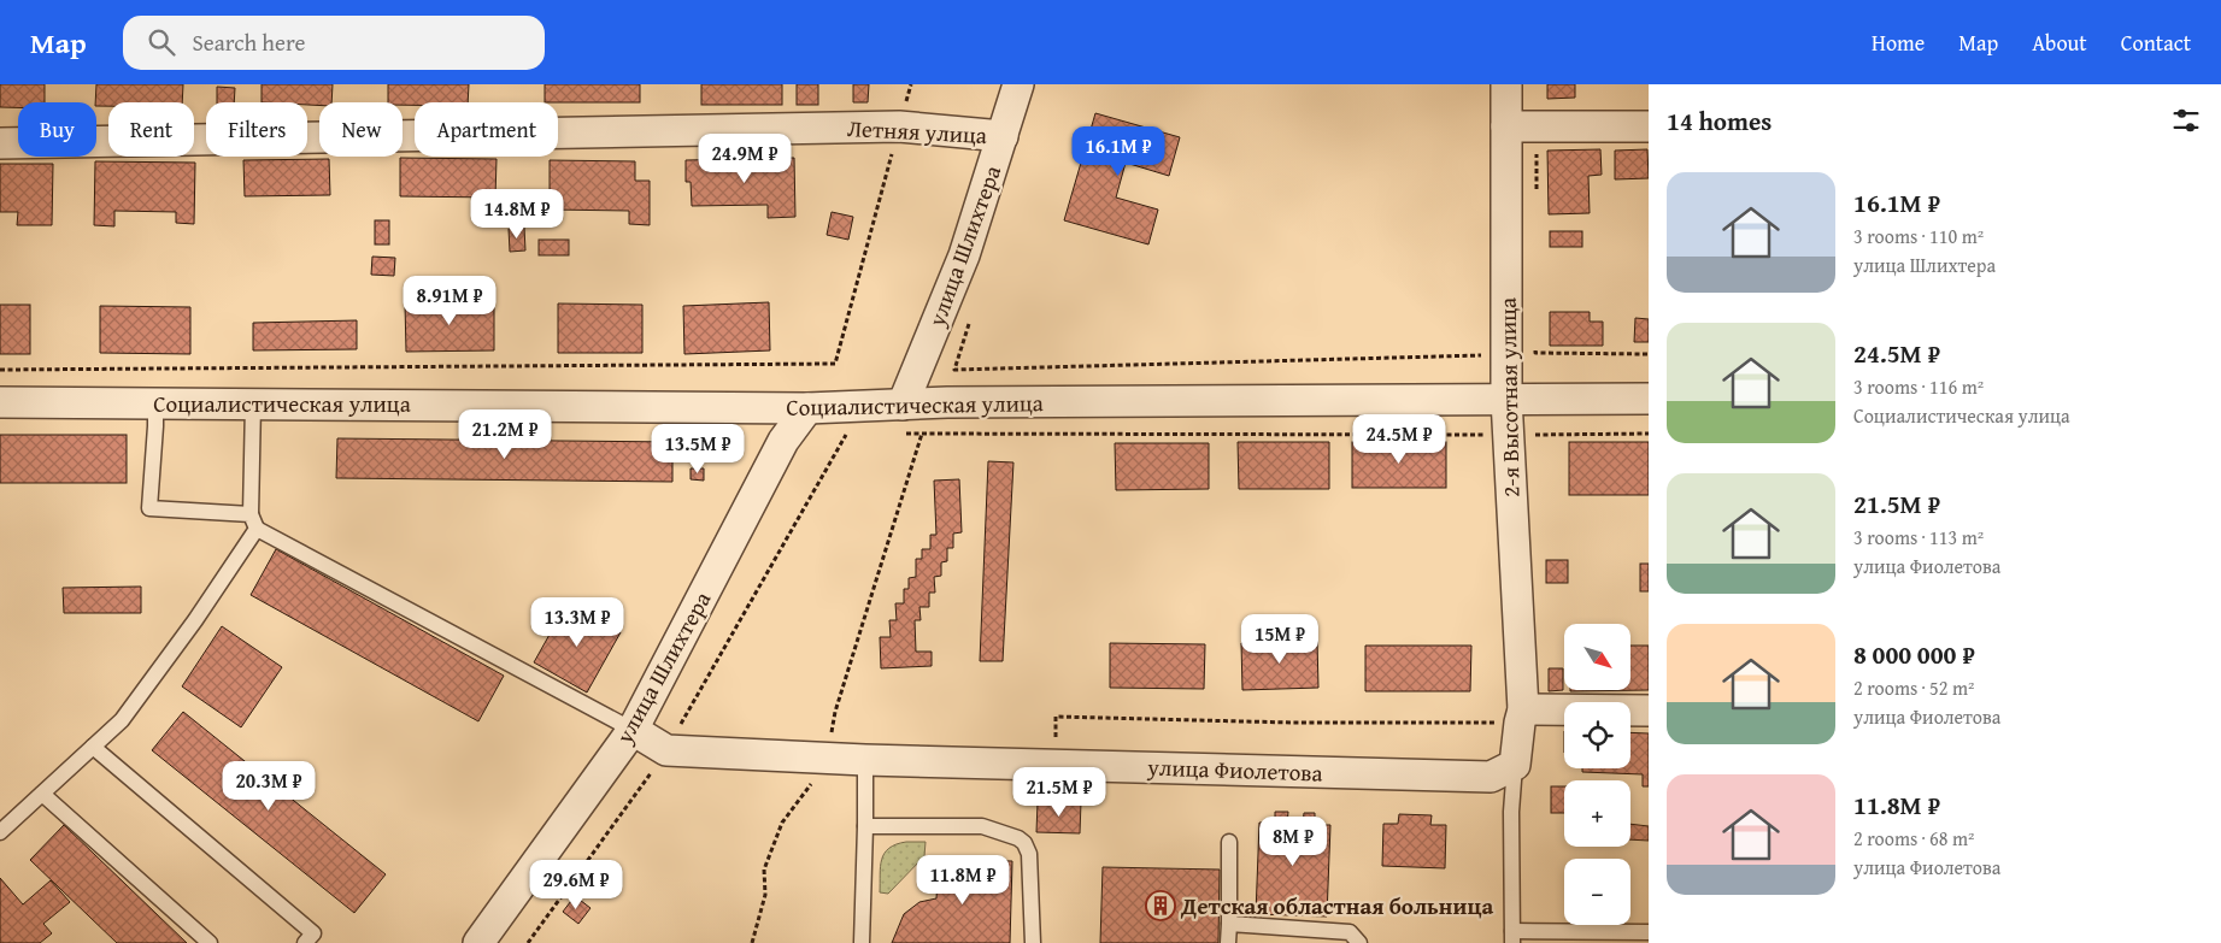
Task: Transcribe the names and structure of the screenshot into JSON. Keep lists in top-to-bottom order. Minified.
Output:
{"streets":{"street":["Летняя улица","улица Шлихтера","2-я Высотная улица","Социалистическая улица","улица Фиолетова"]},"crossings":[["Летняя улица","улица Шлихтера"],["улица Шлихтера","Социалистическая улица"],["улица Шлихтера","улица Фиолетова"],["2-я Высотная улица","Социалистическая улица"]],"places":{"building":["Детская областная больница"]},"north":"bottom right","page":{"header":"Map","search":"Search here","nav":["Home","Map","About","Contact"],"heading":"14 homes","chip":["Buy","Rent","Filters","New","Apartment"],"price":["16.1M ₽","24.9M ₽","14.8M ₽","8.91M ₽","21.2M ₽","24.5M ₽","13.5M ₽","13.3M ₽","15M ₽","20.3M ₽","21.5M ₽","8M ₽","11.8M ₽","29.6M ₽"],"list":[{"name":"16.1M ₽","note":"3 rooms · 110 m² · улица Шлихтера"},{"name":"24.5M ₽","note":"3 rooms · 116 m² · Социалистическая улица"},{"name":"21.5M ₽","note":"3 rooms · 113 m² · улица Фиолетова"},{"name":"8 000 000 ₽","note":"2 rooms · 52 m² · улица Фиолетова"},{"name":"11.8M ₽","note":"2 rooms · 68 m² · улица Фиолетова"}],"map_buttons":["+","−"]}}
